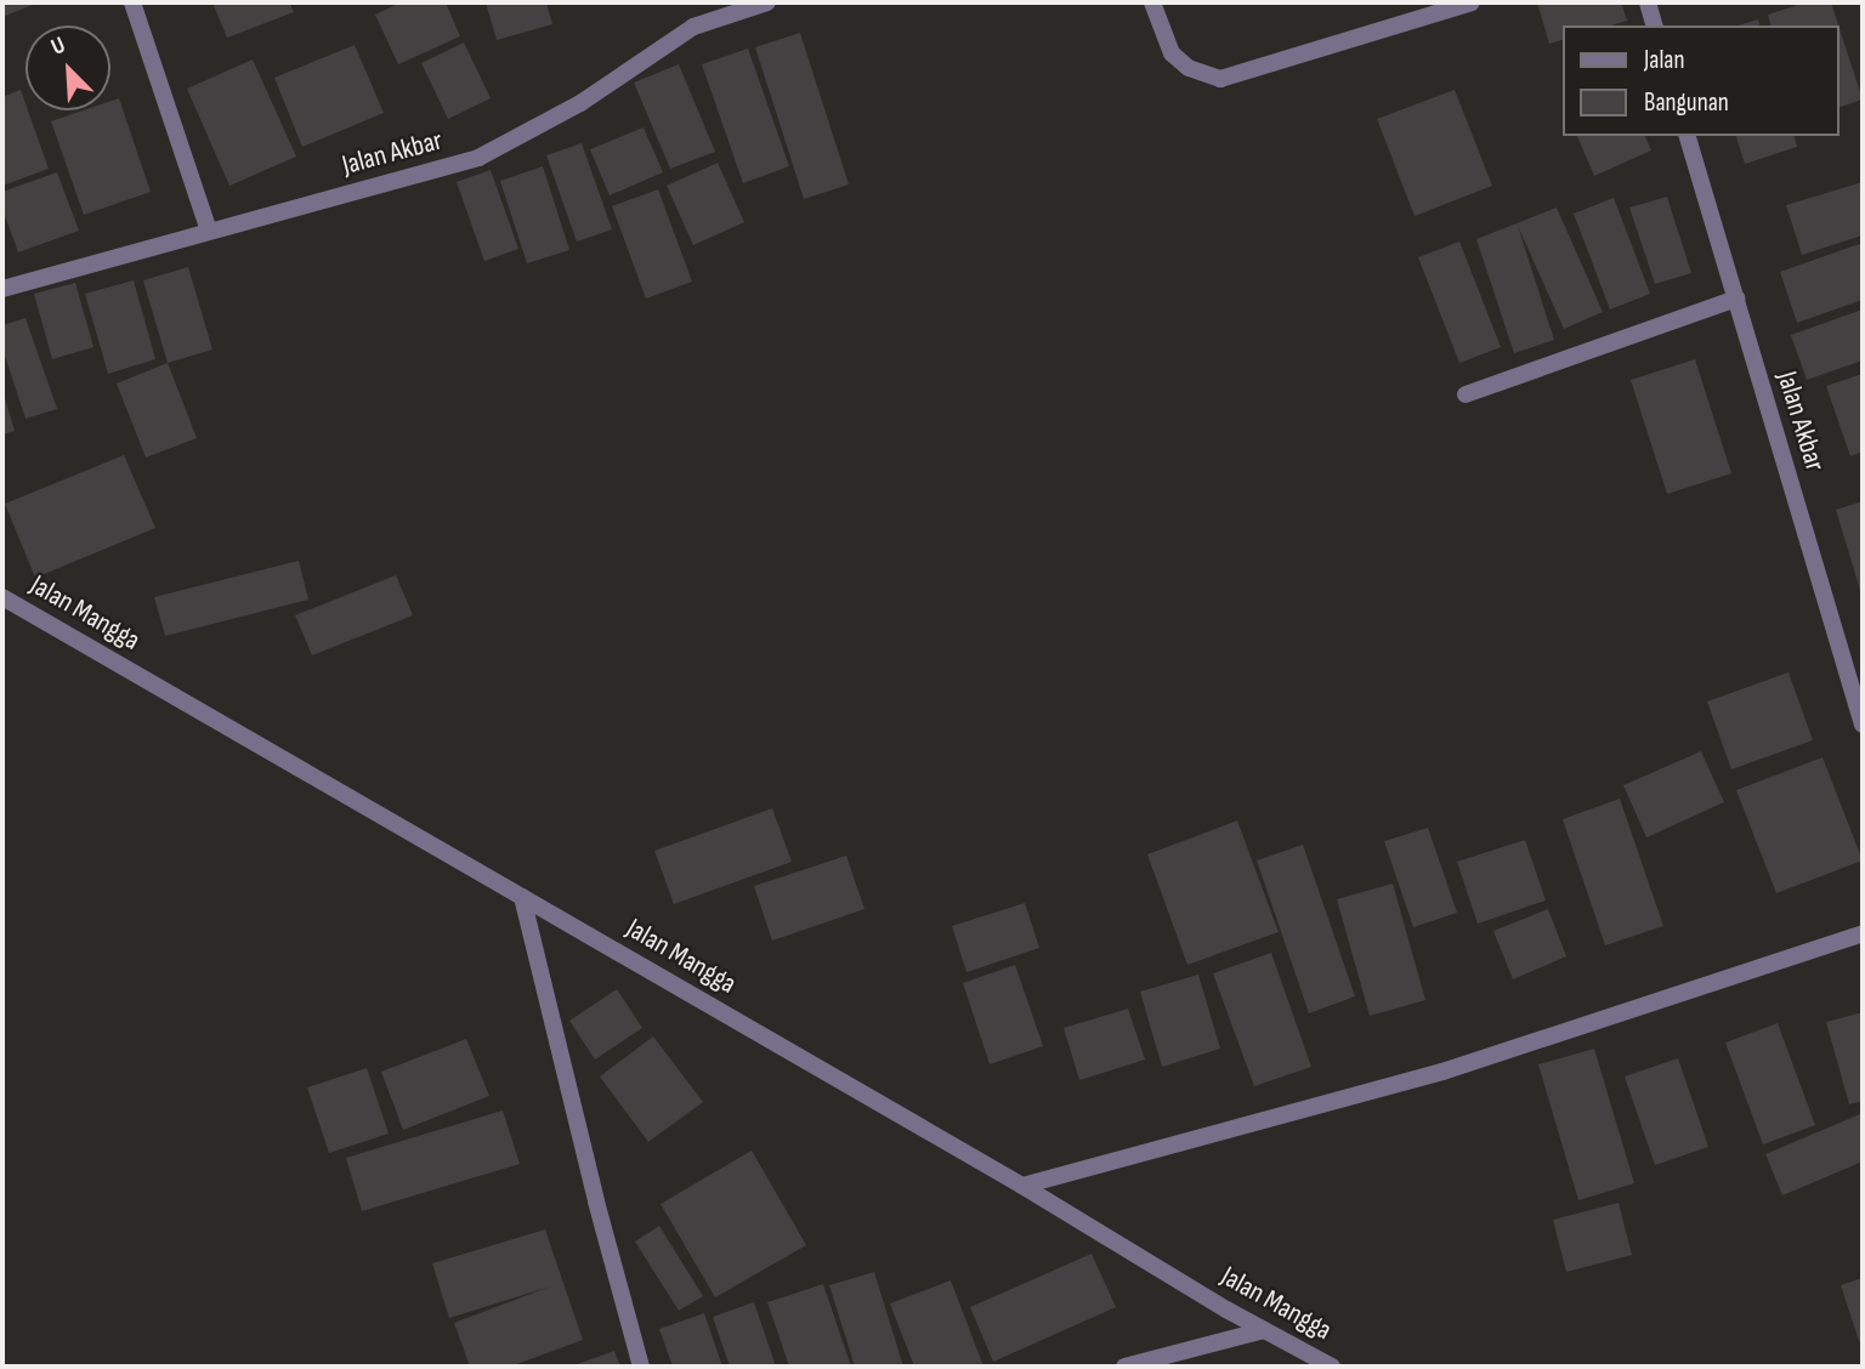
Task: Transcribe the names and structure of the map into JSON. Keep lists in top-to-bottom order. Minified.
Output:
{"streets":{"street":["Jalan Akbar","Jalan Mangga"]},"legend":["Jalan","Bangunan"],"north":"top left"}
